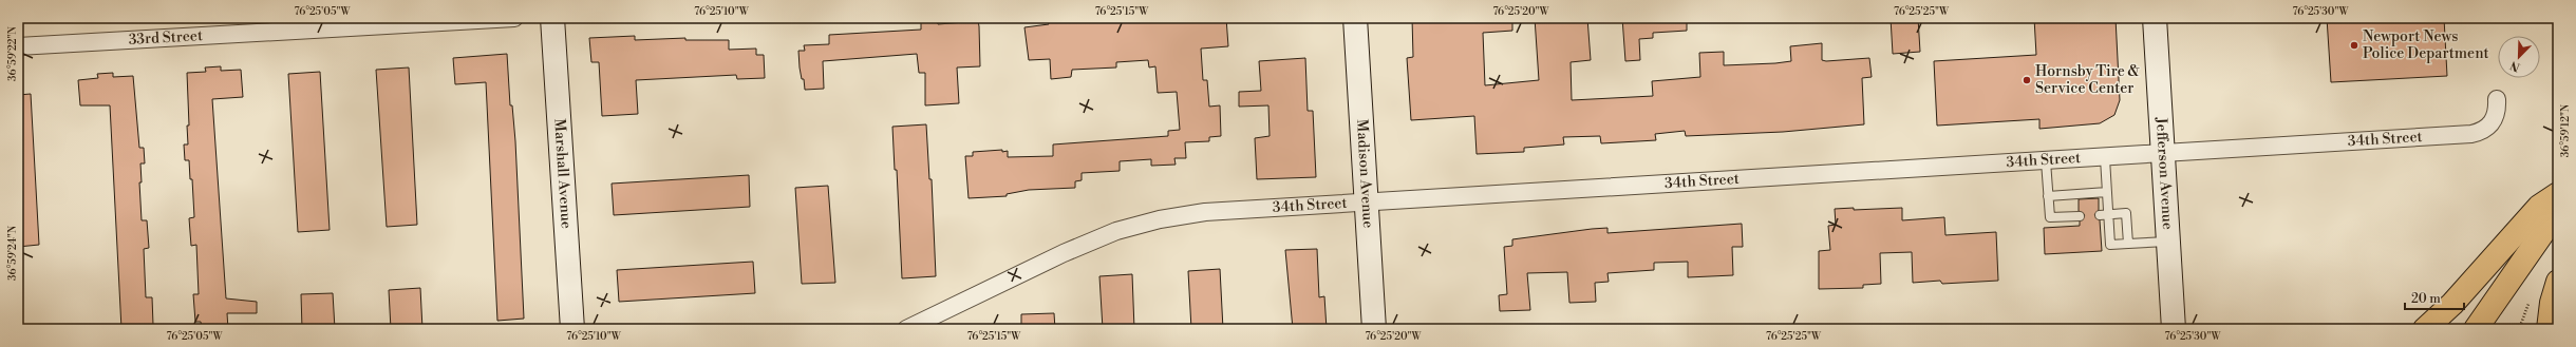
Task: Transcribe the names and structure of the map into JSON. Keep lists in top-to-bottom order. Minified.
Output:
{"streets":{"street":["33rd Street","34th Street","Marshall Avenue","Madison Avenue","Jefferson Avenue"]},"crossings":[["34th Street","Madison Avenue"],["34th Street","Jefferson Avenue"]],"places":["Newport News Police Department","Hornsby Tire & Service Center"],"scale_bar":"20 m","north":"bottom left","coordinates":["76°25'05\"W","76°25'10\"W","76°25'15\"W","76°25'20\"W","76°25'25\"W","76°25'30\"W","36°59'22\"N","36°59'12\"N","36°59'24\"N"]}
